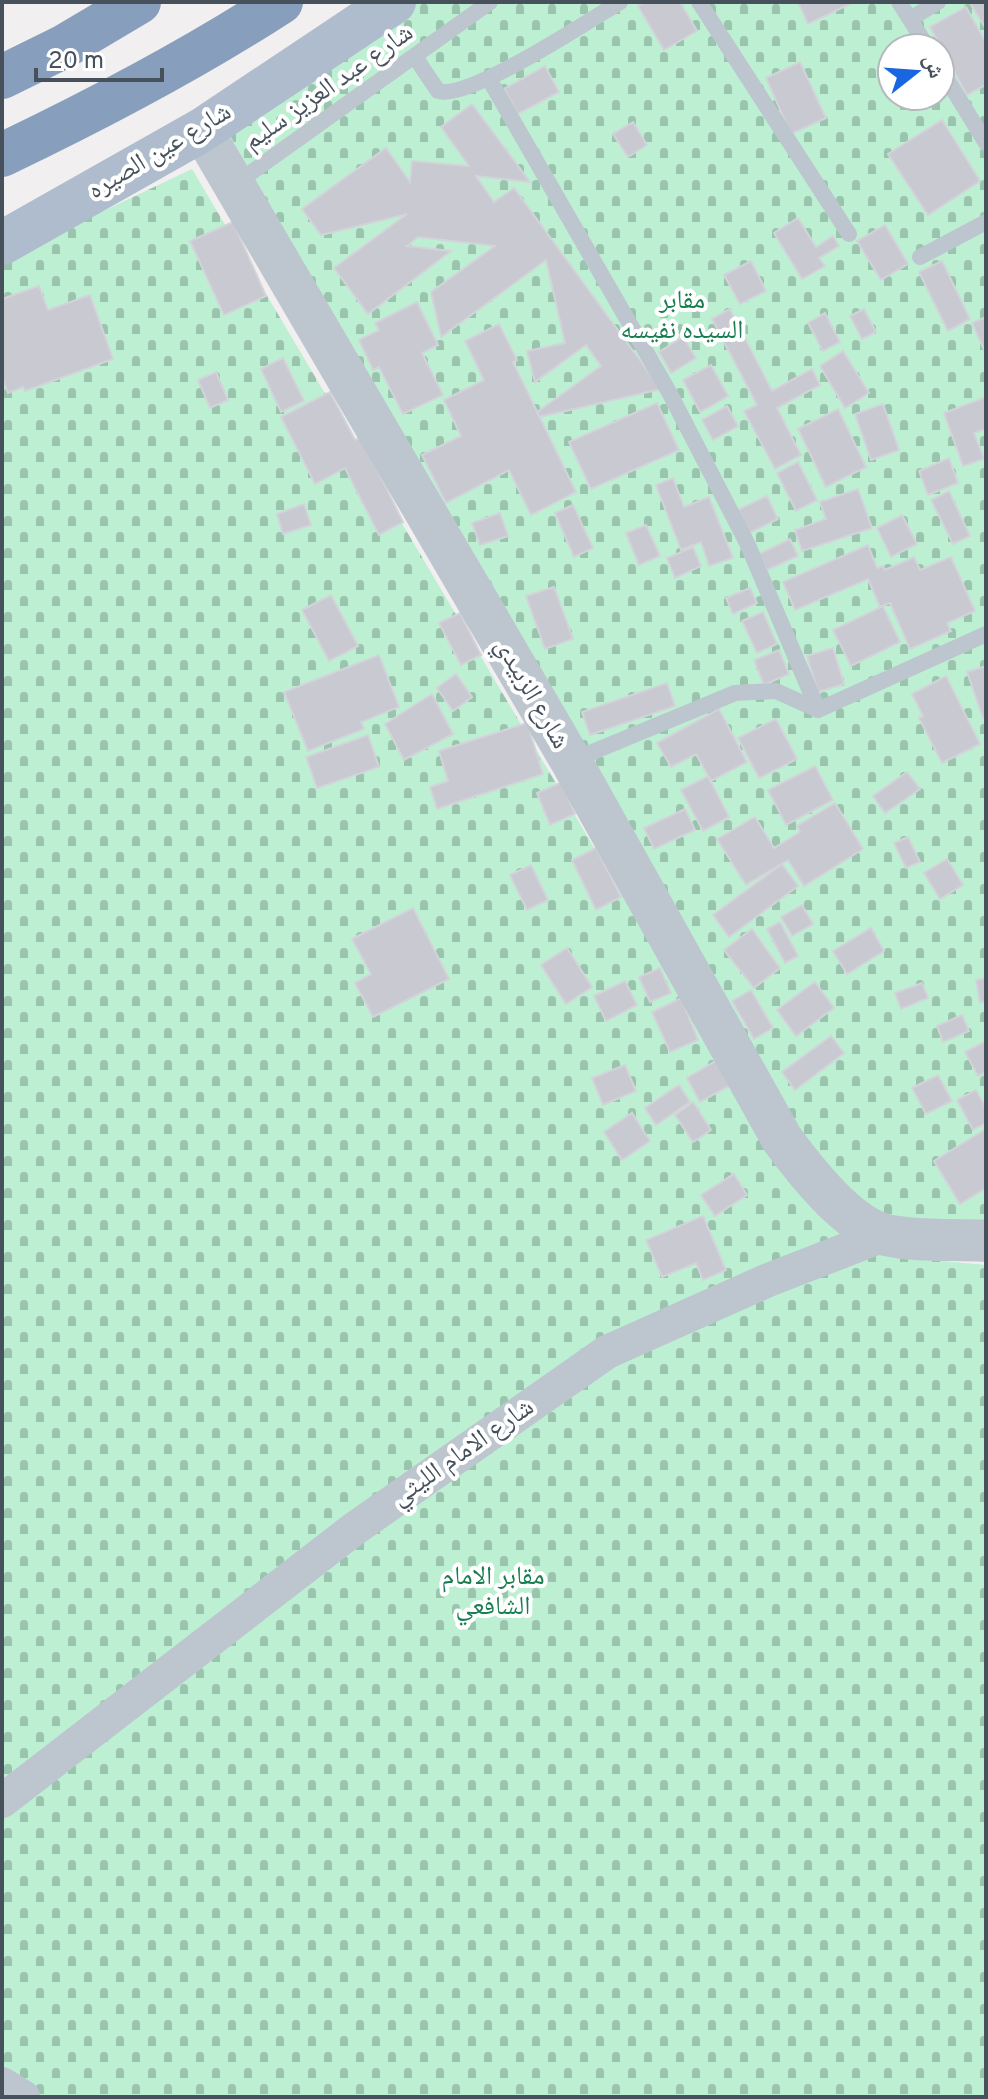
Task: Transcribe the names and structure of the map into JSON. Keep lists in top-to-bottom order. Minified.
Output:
{"streets":{"main road":["شارع عين الصيره"],"street":["شارع الزبيدي","شارع الامام الليثي"],"lane":["شارع عبد العزيز سليم"]},"crossings":[["شارع عبد العزيز سليم","شارع الزبيدي"],["شارع عين الصيره","شارع الزبيدي"],["شارع الزبيدي","شارع الامام الليثي"]],"parks":["مقابر السيده نفيسه","مقابر الامام الشافعي"],"scale_bar":"20 m","north":"right"}
